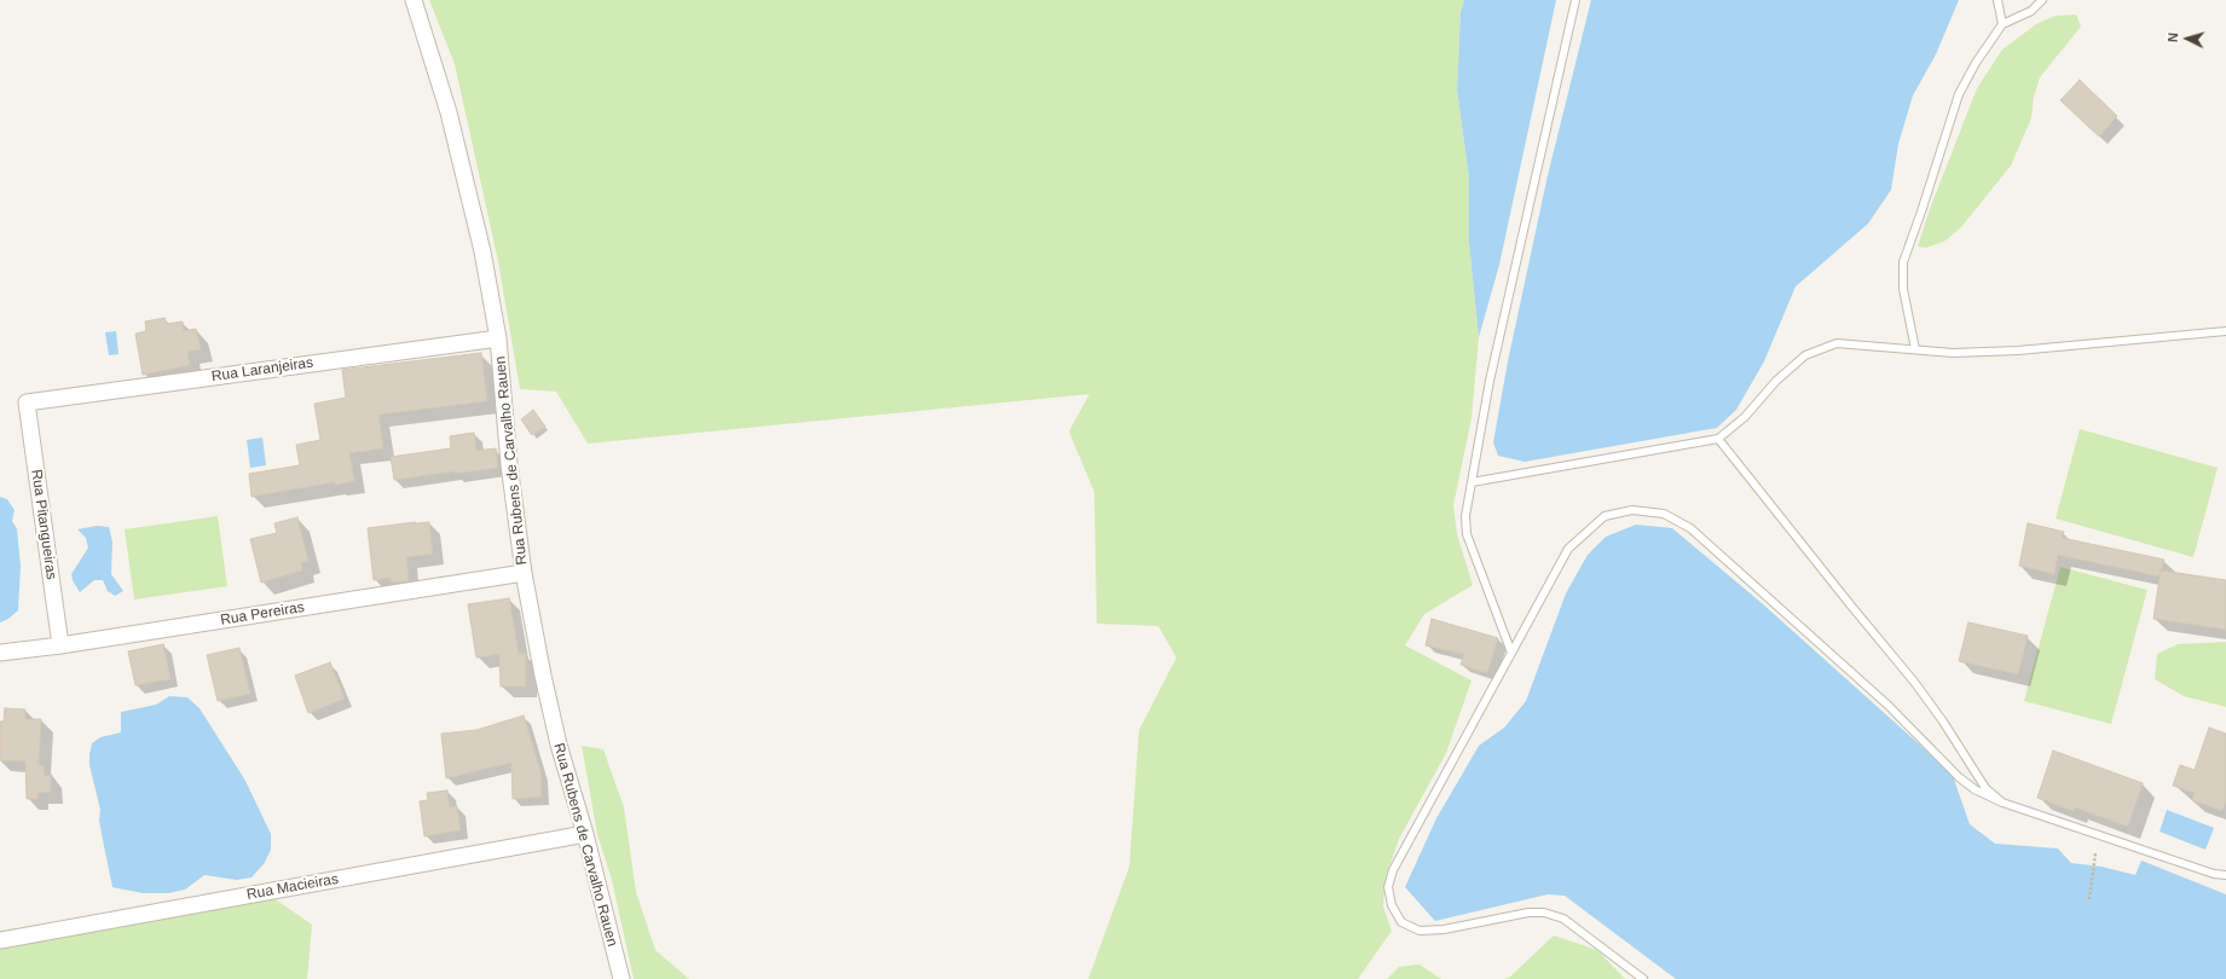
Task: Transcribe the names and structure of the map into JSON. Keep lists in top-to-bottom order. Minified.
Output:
{"streets":{"street":["Rua Laranjeiras","Rua Rubens de Carvalho Rauen","Rua Pitangueiras","Rua Pereiras","Rua Macieiras"]},"crossings":[["Rua Laranjeiras","Rua Rubens de Carvalho Rauen"],["Rua Laranjeiras","Rua Pitangueiras"],["Rua Rubens de Carvalho Rauen","Rua Pereiras"],["Rua Rubens de Carvalho Rauen","Rua Macieiras"],["Rua Pitangueiras","Rua Pereiras"]],"north":"left"}
